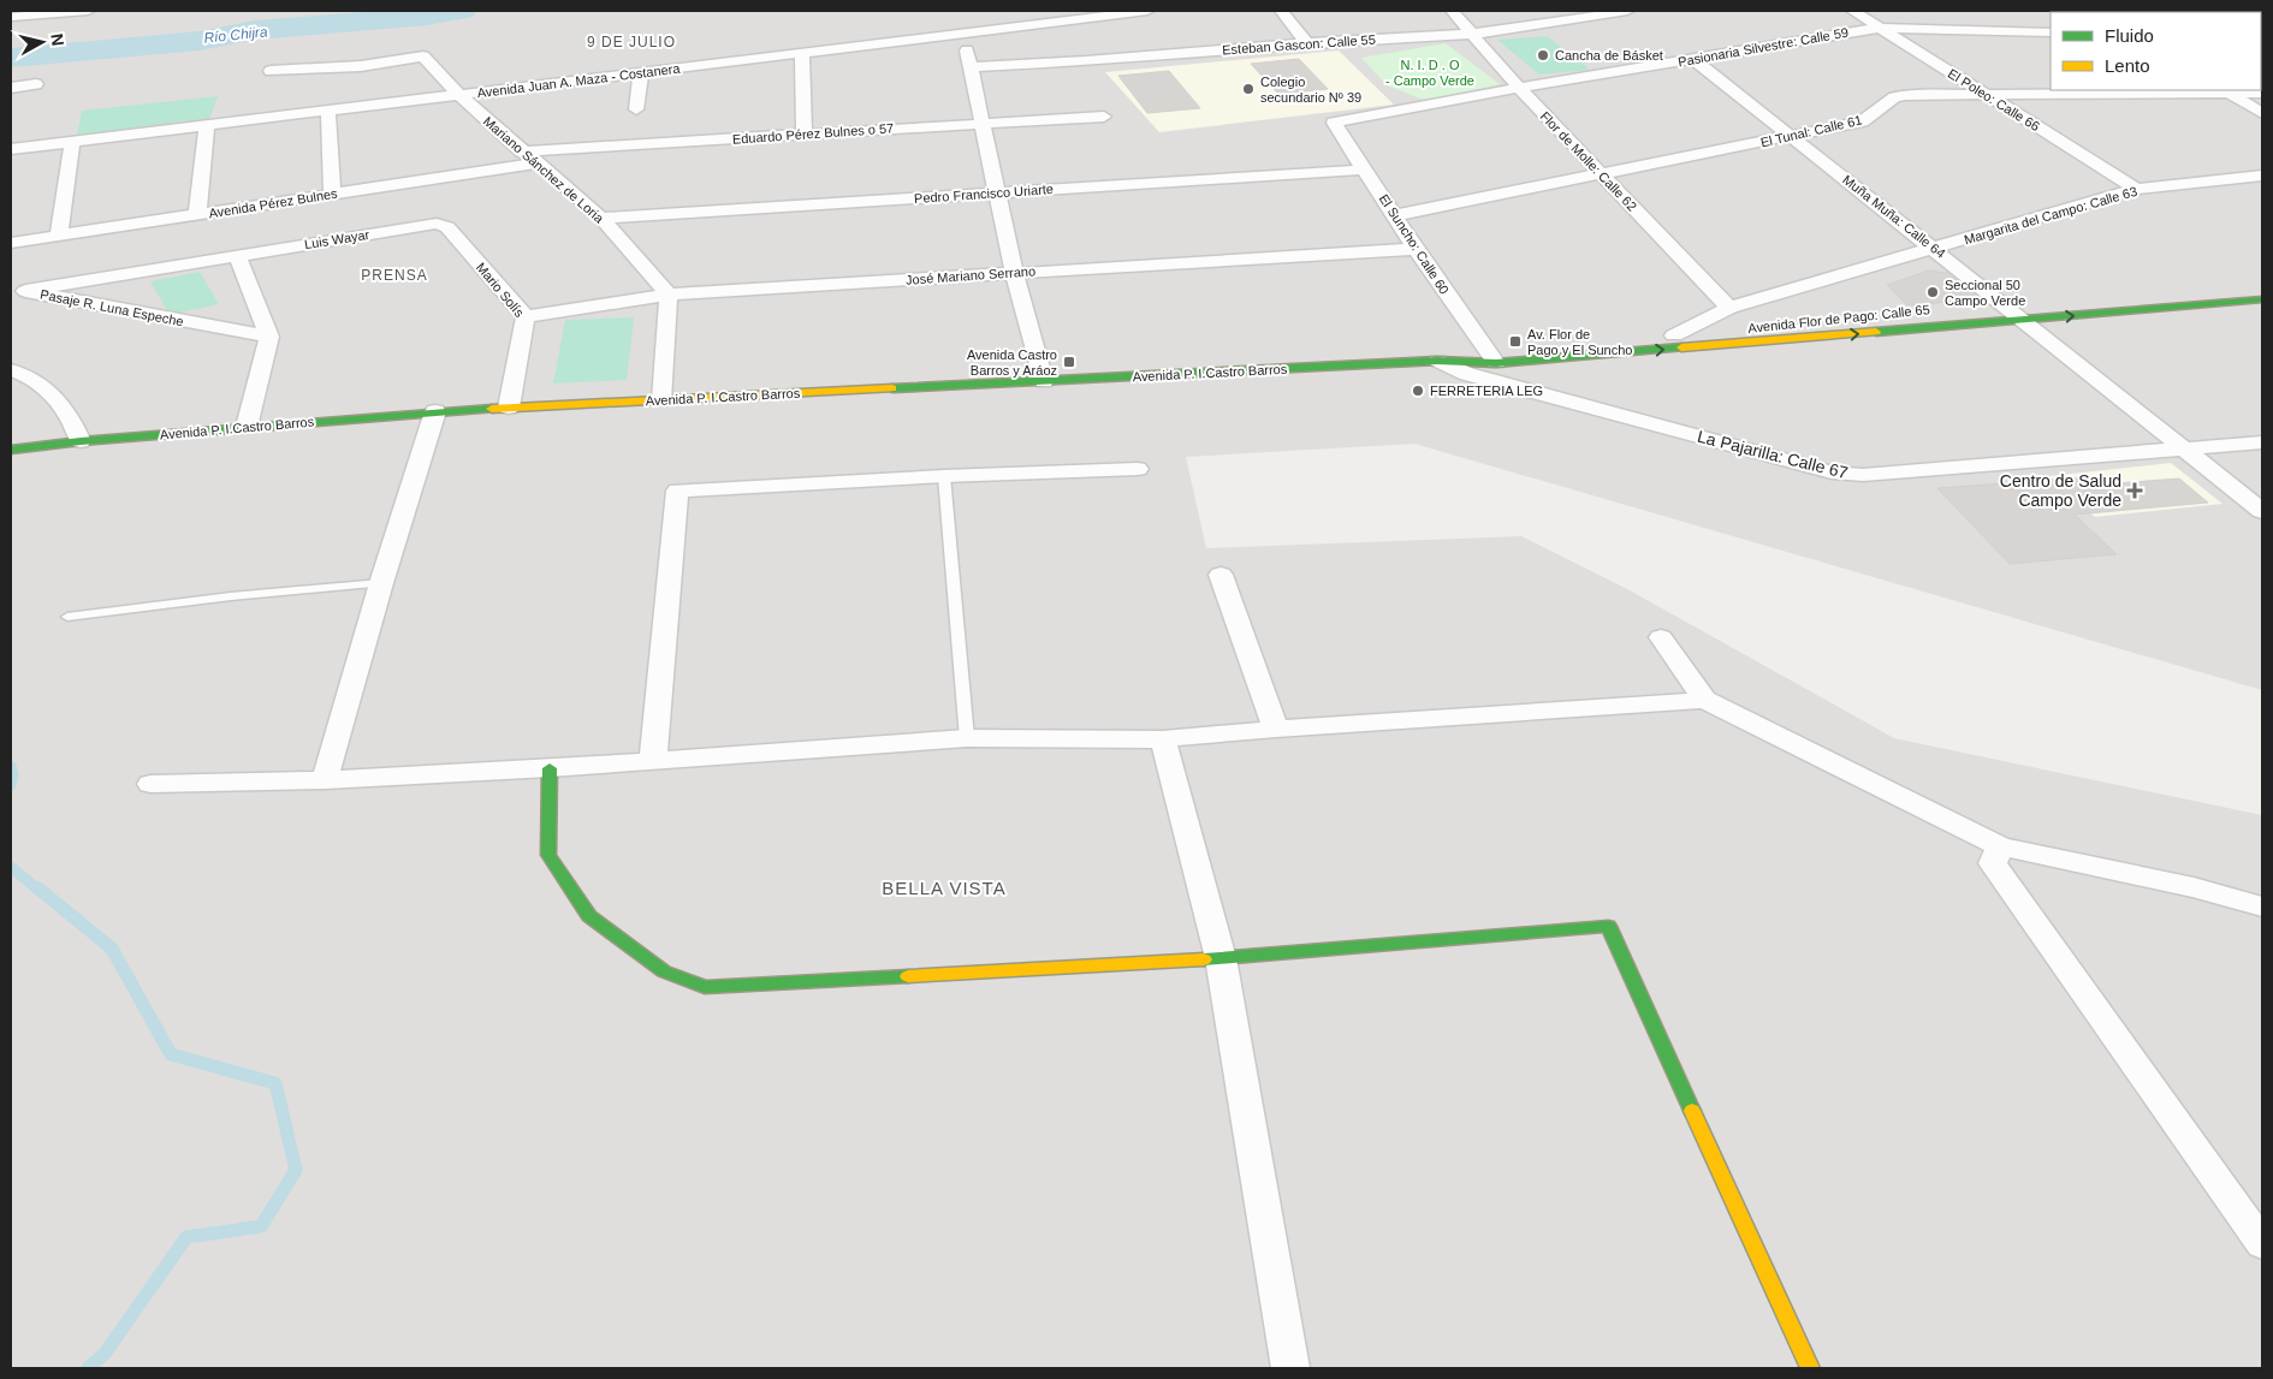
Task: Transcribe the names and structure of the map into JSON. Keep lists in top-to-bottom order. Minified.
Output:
{"streets":{"street":["Esteban Gascon: Calle 55","Pasionaria Silvestre: Calle 59","Avenida Juan A. Maza - Costanera","El Poleo: Calle 66","El Tunal: Calle 61","Eduardo Pérez Bulnes o 57","Flor de Molle: Calle 62","Mariano Sánchez de Loria","Pedro Francisco Uriarte","Avenida Pérez Bulnes","Margarita del Campo: Calle 63","Muña Muña: Calle 64","Luis Wayar","El Suncho: Calle 60","José Mariano Serrano","Mario Solís","Pasaje R. Luna Espeche","Avenida Flor de Pago: Calle 65","Avenida P. I.Castro Barros","La Pajarilla: Calle 67"]},"crossings":[["Esteban Gascon: Calle 55","Flor de Molle: Calle 62"],["Pasionaria Silvestre: Calle 59","El Poleo: Calle 66"],["Pasionaria Silvestre: Calle 59","Flor de Molle: Calle 62"],["Pasionaria Silvestre: Calle 59","Muña Muña: Calle 64"],["Pasionaria Silvestre: Calle 59","El Suncho: Calle 60"],["Avenida Juan A. Maza - Costanera","Mariano Sánchez de Loria"],["El Poleo: Calle 66","El Tunal: Calle 61"],["El Poleo: Calle 66","Margarita del Campo: Calle 63"],["El Tunal: Calle 61","Flor de Molle: Calle 62"],["El Tunal: Calle 61","Muña Muña: Calle 64"],["El Tunal: Calle 61","El Suncho: Calle 60"],["Eduardo Pérez Bulnes o 57","Mariano Sánchez de Loria"],["Flor de Molle: Calle 62","Margarita del Campo: Calle 63"],["Mariano Sánchez de Loria","Pedro Francisco Uriarte"],["Mariano Sánchez de Loria","Avenida Pérez Bulnes"],["Mariano Sánchez de Loria","José Mariano Serrano"],["Pedro Francisco Uriarte","El Suncho: Calle 60"],["Margarita del Campo: Calle 63","Muña Muña: Calle 64"],["Margarita del Campo: Calle 63","Avenida Flor de Pago: Calle 65"],["Muña Muña: Calle 64","Avenida Flor de Pago: Calle 65"],["Muña Muña: Calle 64","La Pajarilla: Calle 67"],["Luis Wayar","Mario Solís"],["Luis Wayar","Pasaje R. Luna Espeche"],["El Suncho: Calle 60","José Mariano Serrano"],["El Suncho: Calle 60","Avenida Flor de Pago: Calle 65"],["El Suncho: Calle 60","Avenida P. I.Castro Barros"],["José Mariano Serrano","Mario Solís"],["Mario Solís","Avenida P. I.Castro Barros"],["Avenida Flor de Pago: Calle 65","Avenida P. I.Castro Barros"],["Avenida P. I.Castro Barros","La Pajarilla: Calle 67"]],"districts":["9 DE JULIO","PRENSA","BELLA VISTA"],"water":["Río Chijra"],"parks":["N. I. D . O - Campo Verde"],"places":{"other":["Cancha de Básket","Colegio secundario Nº 39","Seccional 50 Campo Verde","FERRETERIA LEG"],"transit":["Av. Flor de Pago y El Suncho","Avenida Castro Barros y Aráoz"],"health":["Centro de Salud Campo Verde"]},"legend":["Fluido","Lento"],"north":"right"}
